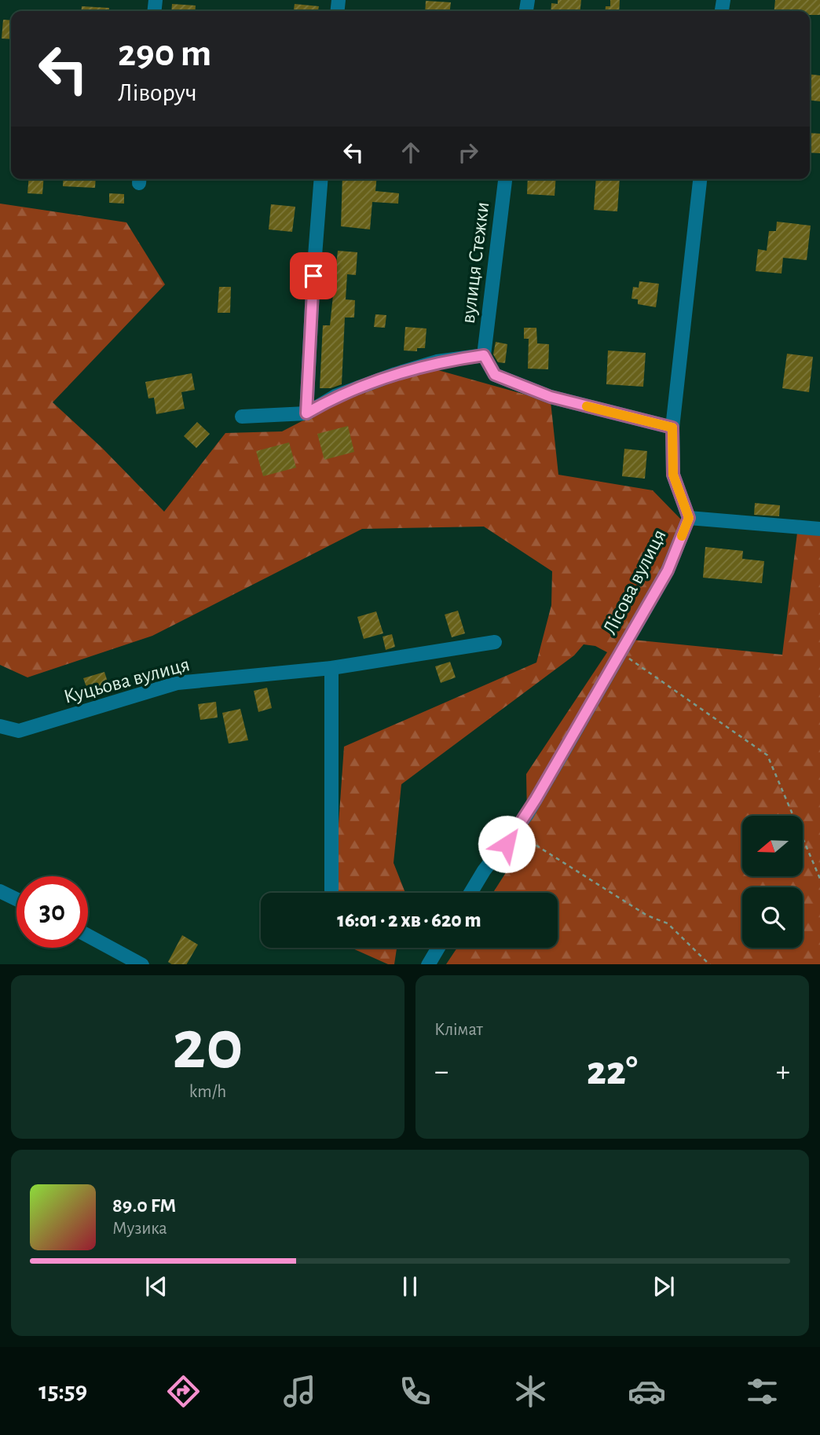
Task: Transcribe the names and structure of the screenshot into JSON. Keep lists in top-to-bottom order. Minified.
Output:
{"streets":{"street":["вулиця Стежки","Лісова вулиця","Куцьова вулиця"]},"north":"left","page":{"turn":["290 m","Ліворуч"],"limit":"30","trip":"16:01 · 2 хв · 620 m","tile":[["20","km/h"],"Клімат"],"heat":["−","22°","+"],"song":["89.0 FM","Музика"],"tabs":"15:59"}}
